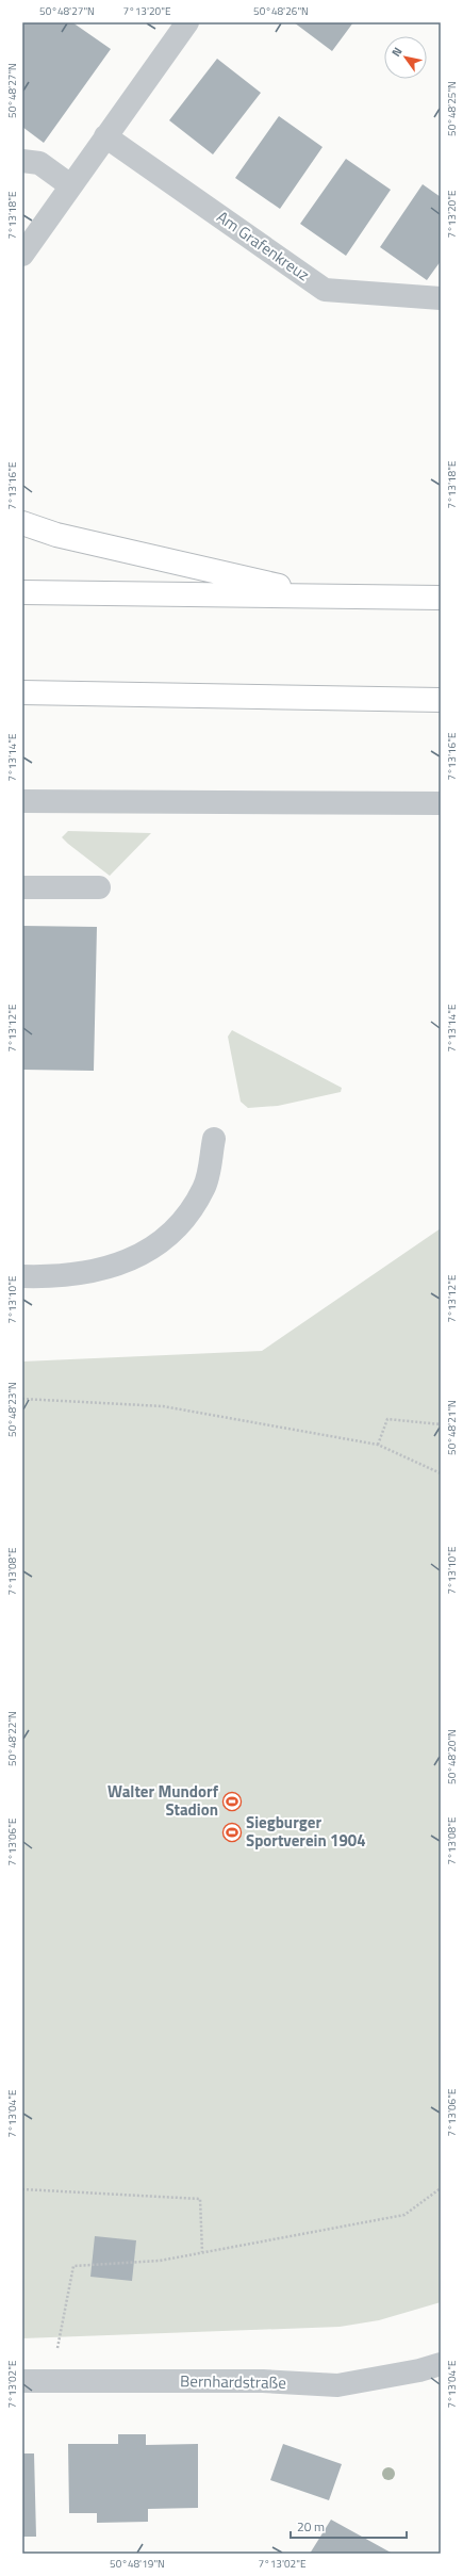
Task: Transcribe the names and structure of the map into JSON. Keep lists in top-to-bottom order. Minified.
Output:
{"streets":{"street":["Am Grafenkreuz","Bernhardstraße"]},"places":{"sports":["Walter Mundorf Stadion","Siegburger Sportverein 1904"]},"scale_bar":"20 m","north":"top left","coordinates":["50°48'27\"N","7°13'20\"E","50°48'26\"N","50°48'25\"N","7°13'18\"E","7°13'16\"E","7°13'14\"E","7°13'12\"E","7°13'10\"E","50°48'23\"N","50°48'21\"N","7°13'08\"E","50°48'22\"N","50°48'20\"N","7°13'06\"E","7°13'04\"E","7°13'02\"E","50°48'19\"N"]}
